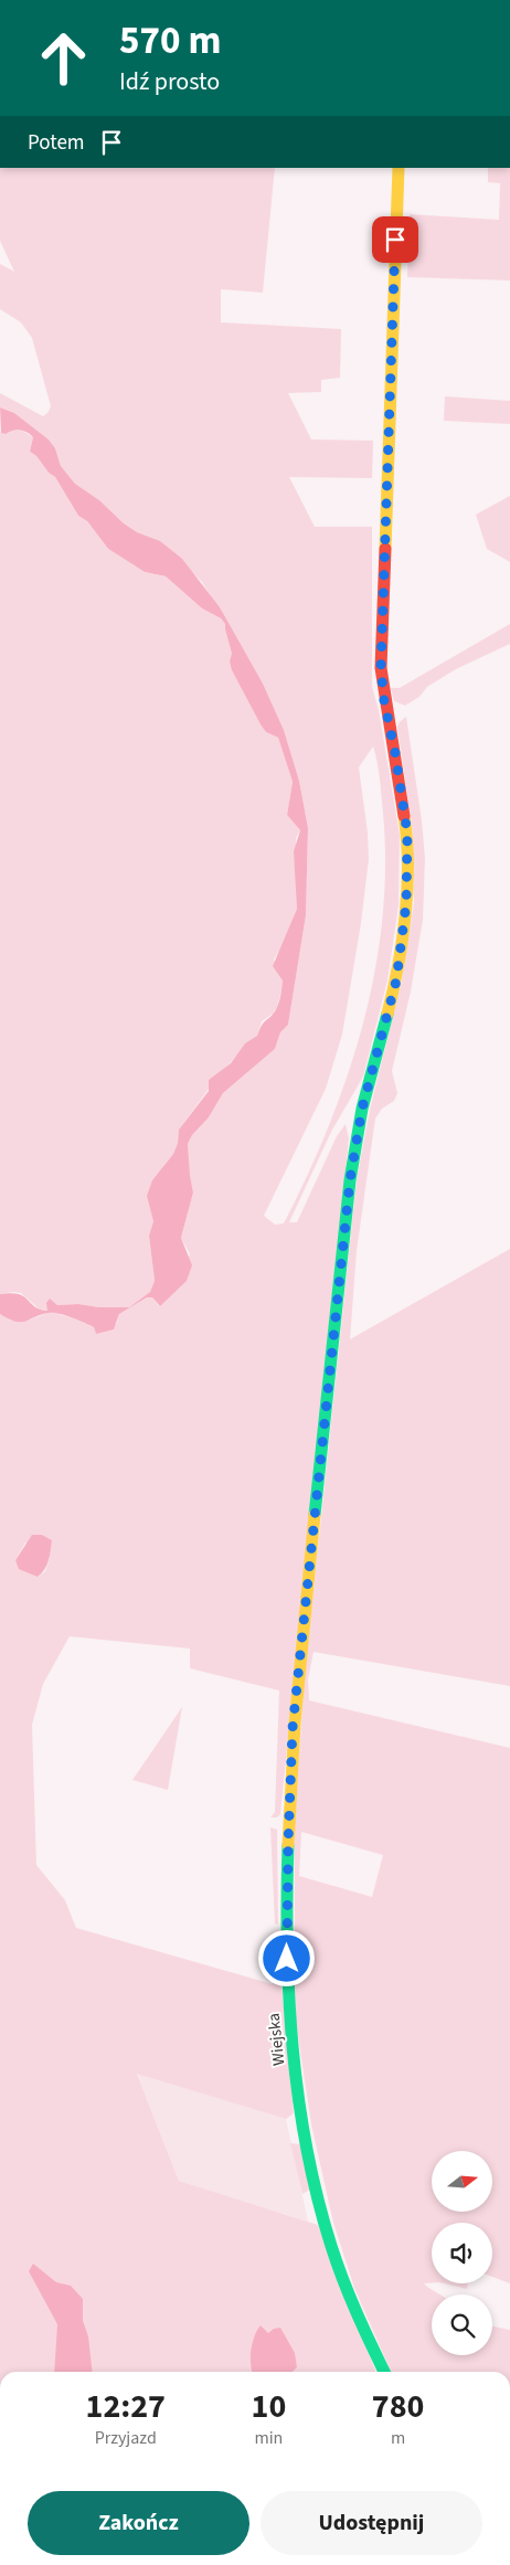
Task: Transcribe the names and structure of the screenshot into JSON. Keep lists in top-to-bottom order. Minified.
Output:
{"streets":{"street":["Wiejska"]},"north":"right","page":{"turn":["570 m","Idź prosto"],"then":"Potem","eta":["12:27","Przyjazd","10","min","780","m"],"buttons":["Zakończ","Udostępnij"]}}
